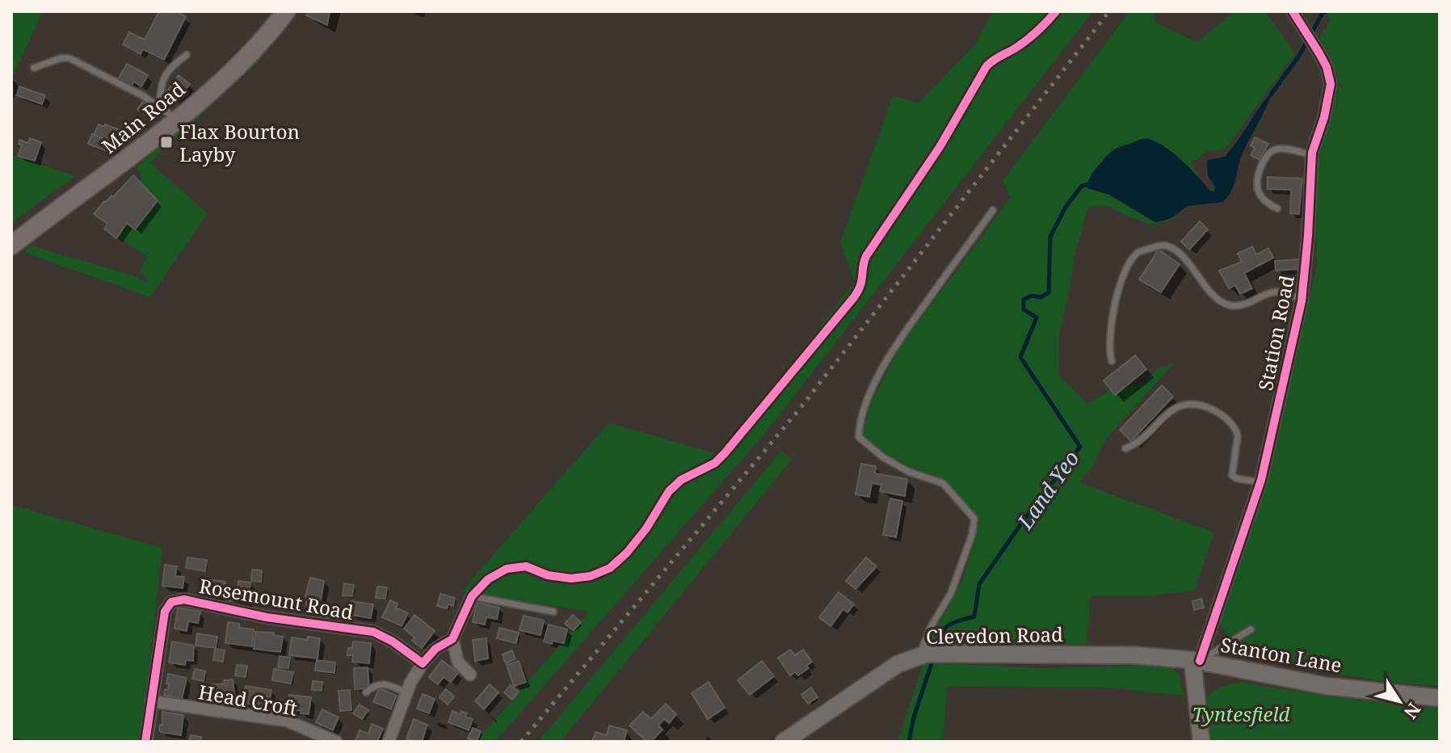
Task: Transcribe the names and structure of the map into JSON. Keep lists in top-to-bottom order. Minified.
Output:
{"streets":{"main road":["Main Road","Clevedon Road","Stanton Lane"],"street":["Station Road","Rosemount Road","Head Croft"]},"crossings":[["Station Road","Clevedon Road"],["Station Road","Stanton Lane"],["Rosemount Road","Head Croft"],["Clevedon Road","Stanton Lane"]],"water":["Land Yeo"],"parks":["Tyntesfield"],"places":{"transit":["Flax Bourton Layby"]},"north":"bottom right"}
